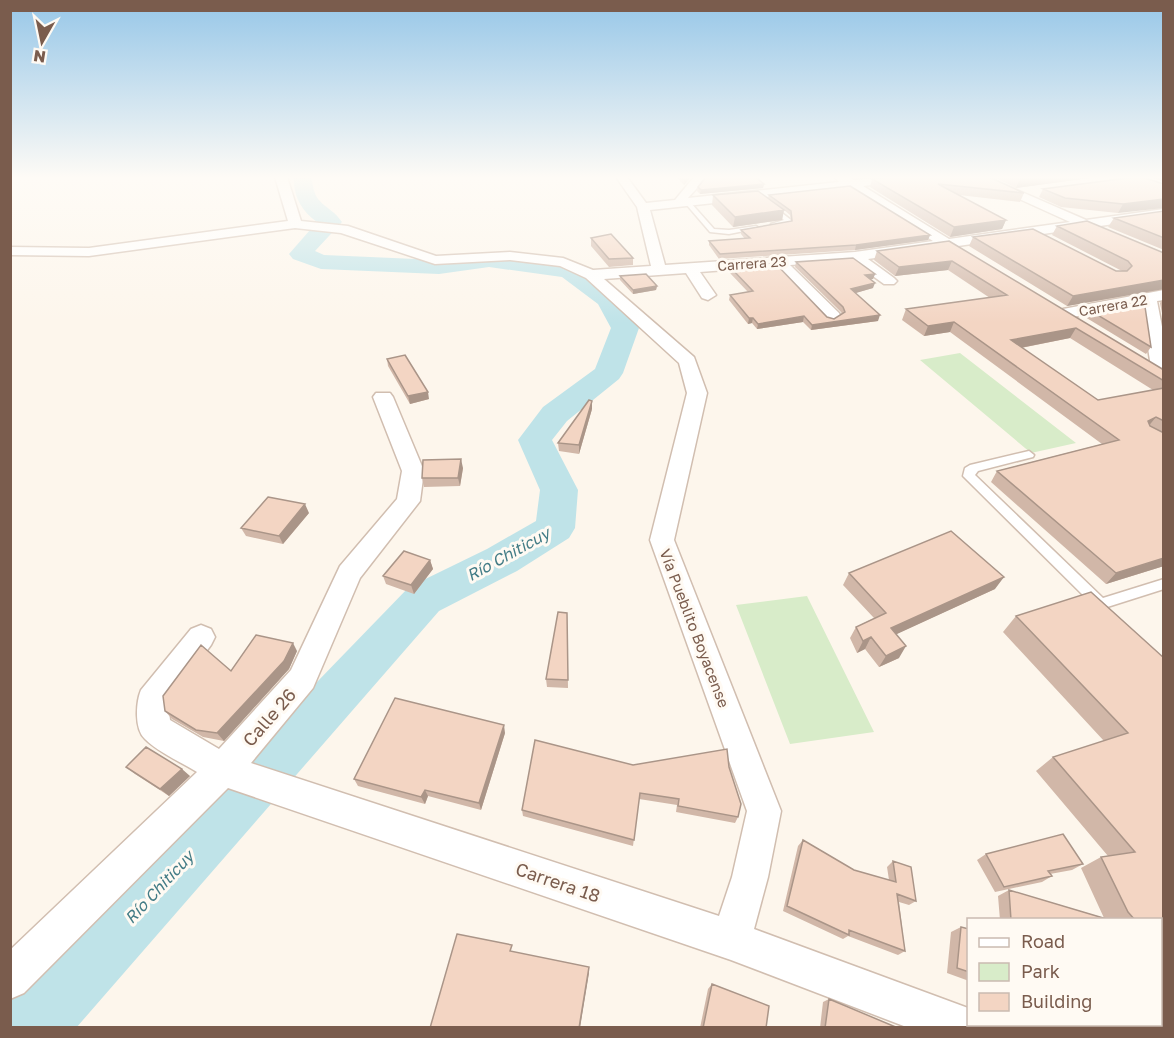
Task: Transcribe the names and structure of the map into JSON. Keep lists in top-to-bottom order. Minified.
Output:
{"streets":{"street":["Carrera 23","Carrera 22","Vía Pueblito Boyacense","Calle 26","Carrera 18"]},"crossings":[["Carrera 23","Vía Pueblito Boyacense"],["Vía Pueblito Boyacense","Carrera 18"],["Calle 26","Carrera 18"]],"water":["Río Chiticuy"],"legend":["Road","Park","Building"],"north":"bottom"}
